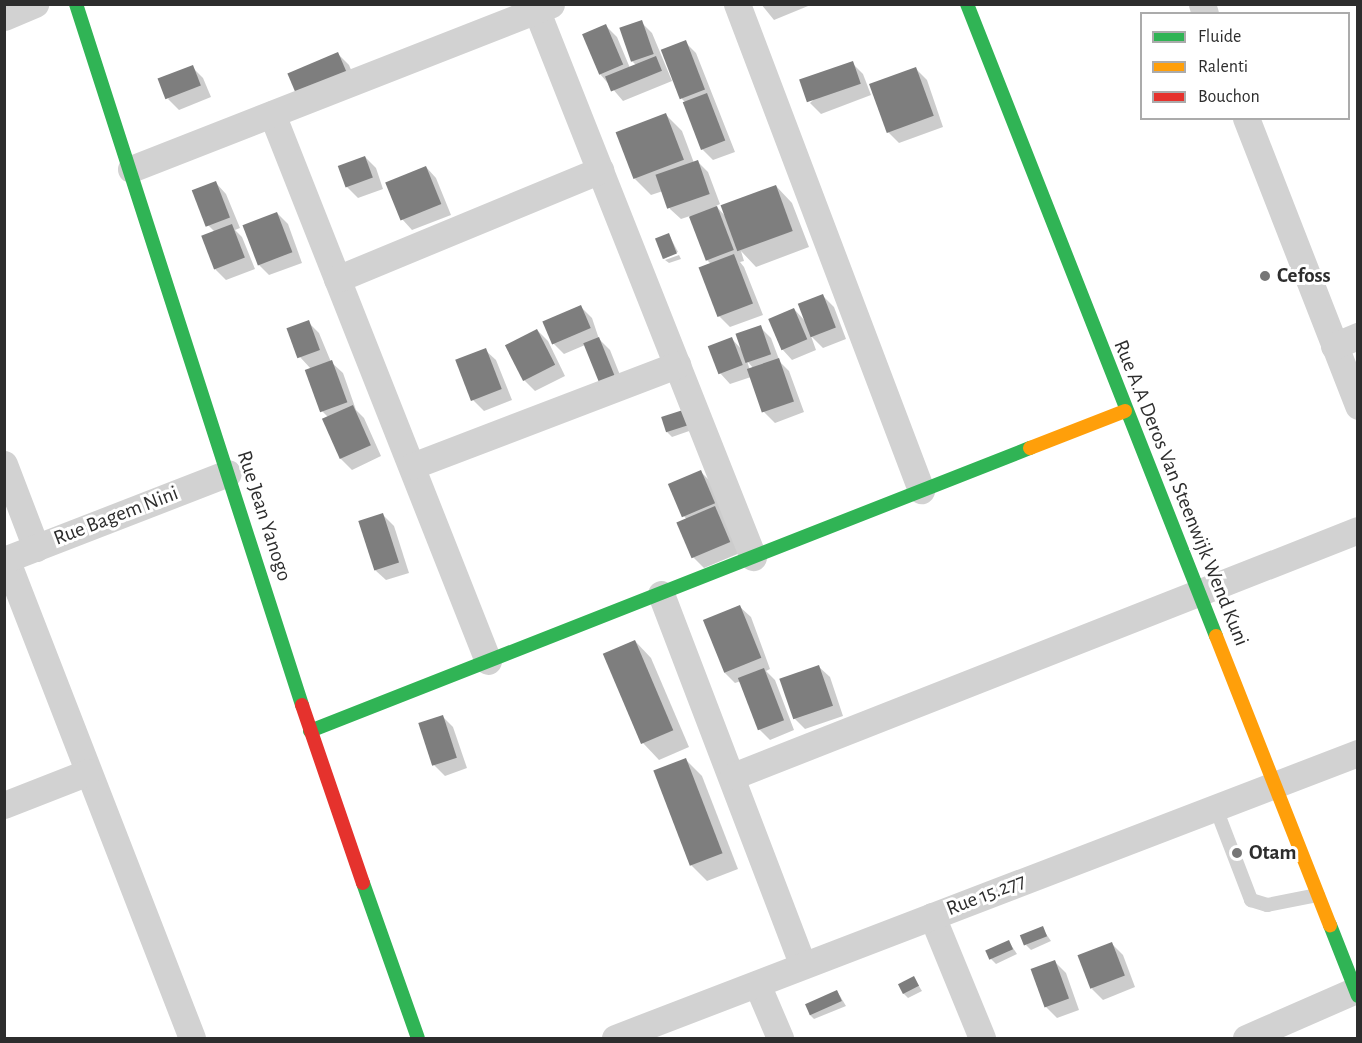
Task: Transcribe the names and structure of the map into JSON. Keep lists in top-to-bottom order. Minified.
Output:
{"streets":{"street":["Rue A.A Deros Van Steenwijk Wend Kuni","Rue Bagem Nini","Rue Jean Yanogo","Rue 15.277"]},"crossings":[["Rue A.A Deros Van Steenwijk Wend Kuni","Rue 15.277"],["Rue Bagem Nini","Rue Jean Yanogo"]],"places":["Cefoss","Otam"],"legend":["Fluide","Ralenti","Bouchon"]}
